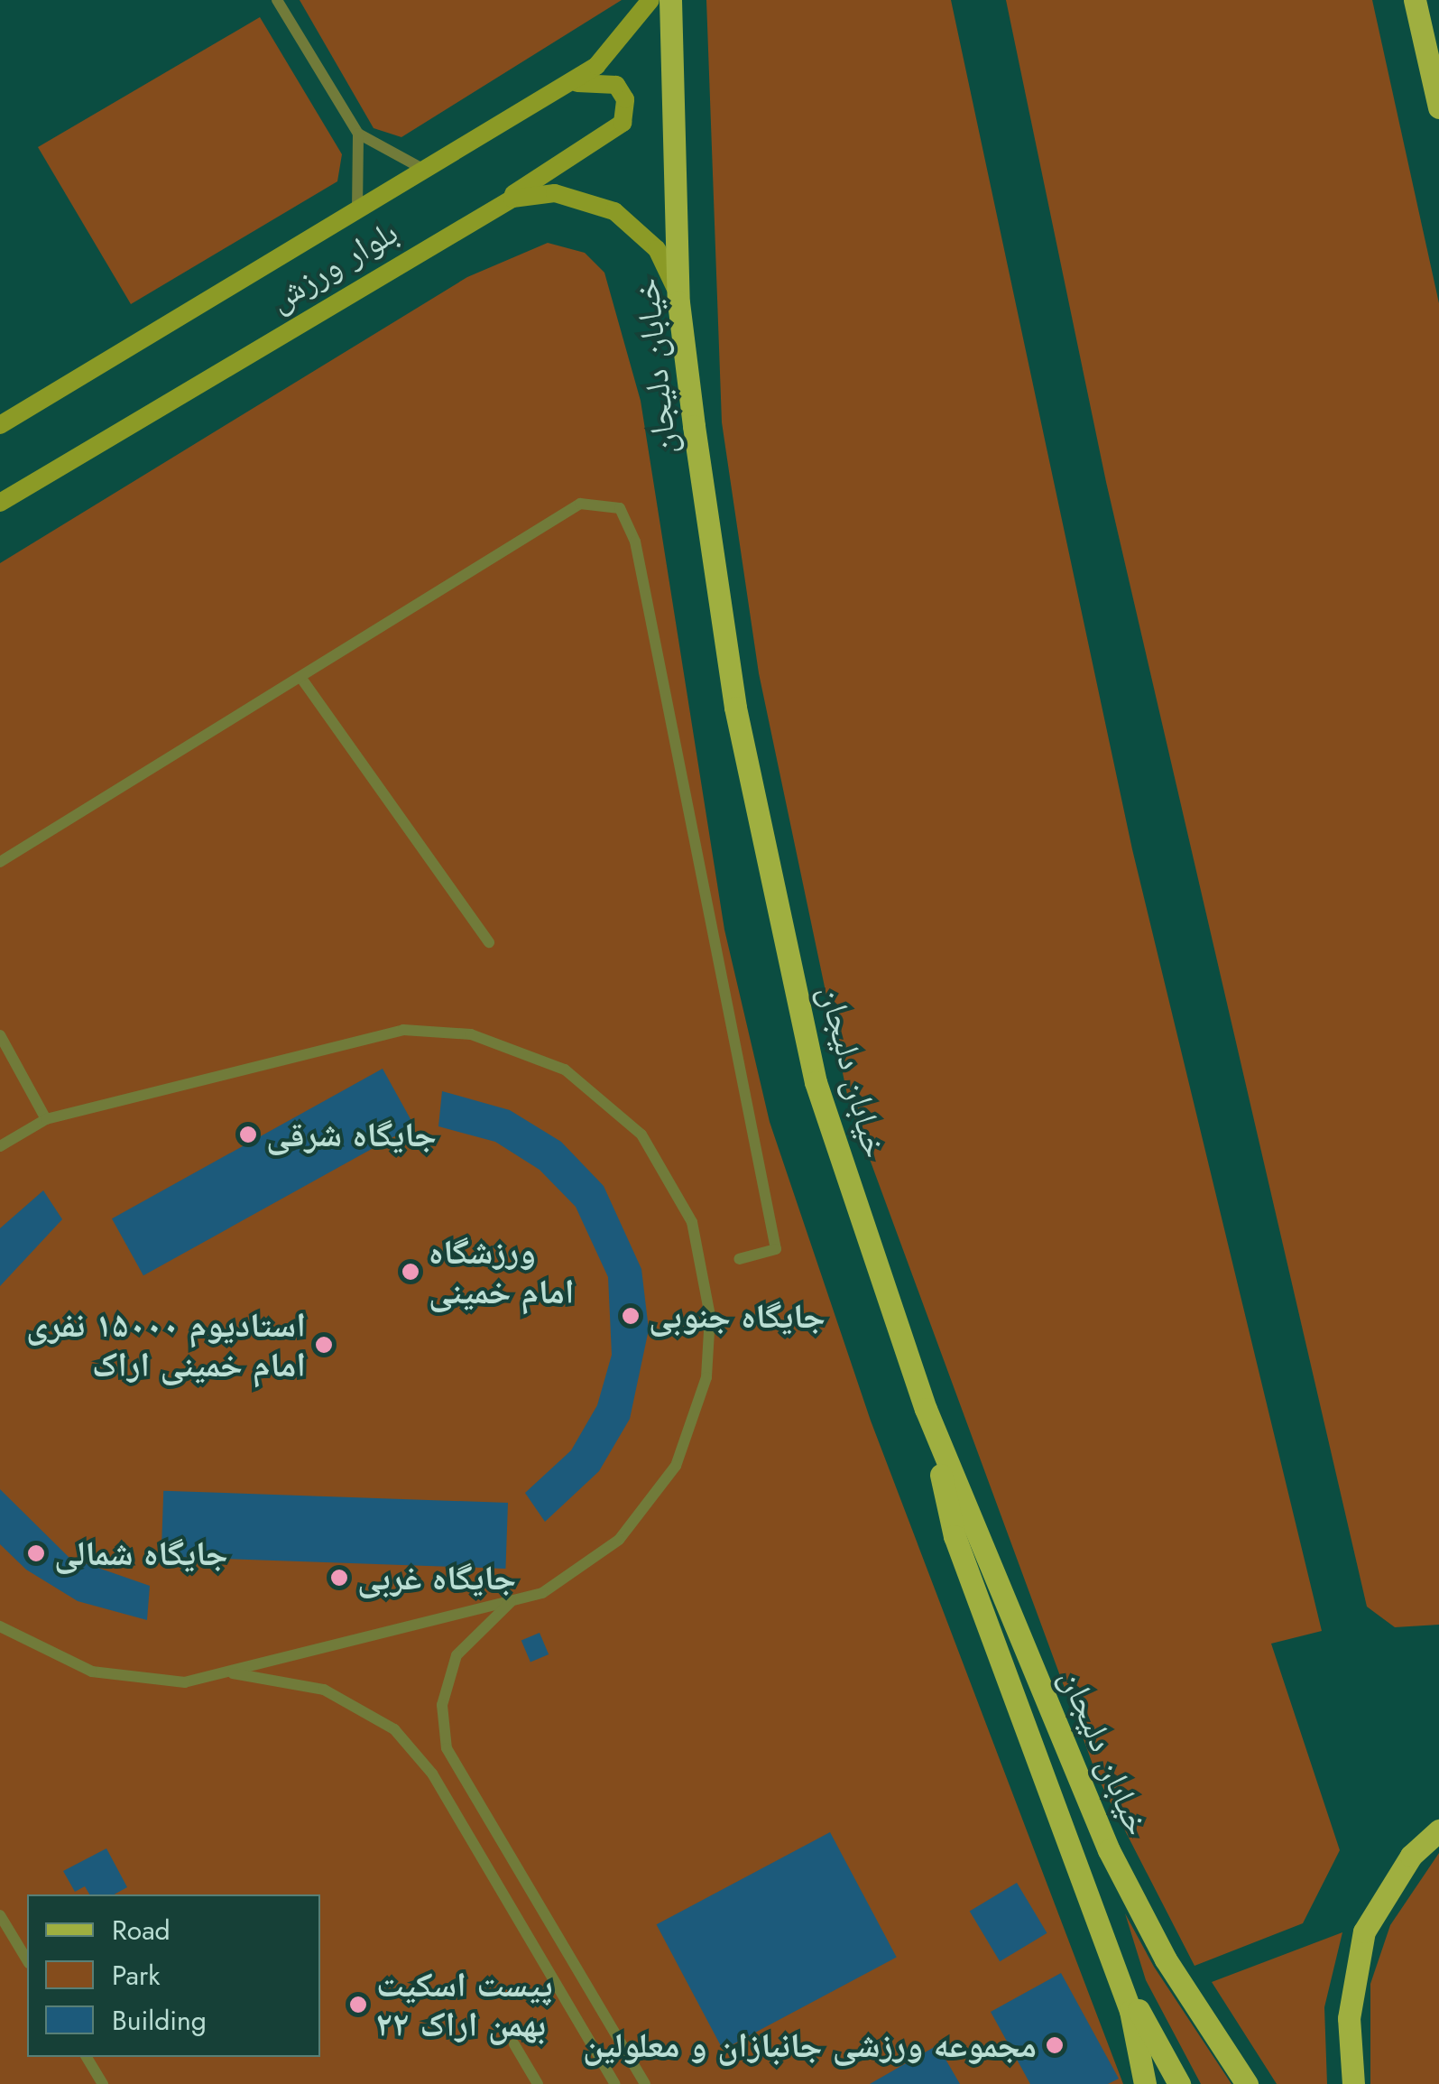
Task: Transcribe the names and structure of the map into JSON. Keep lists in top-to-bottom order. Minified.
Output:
{"streets":{"main road":["بلوار ورزش","خیابان دلیجان"]},"crossings":[["بلوار ورزش","خیابان دلیجان"]],"places":["جایگاه شرقی","ورزشگاه امام خمینی","جایگاه جنوبی","استادیوم ۱۵۰۰۰ نفری امام خمینی اراک","جایگاه شمالی","جایگاه غربی","پیست اسکیت ۲۲ بهمن اراک","مجموعه ورزشی جانبازان و معلولین"],"legend":["Road","Park","Building"]}
